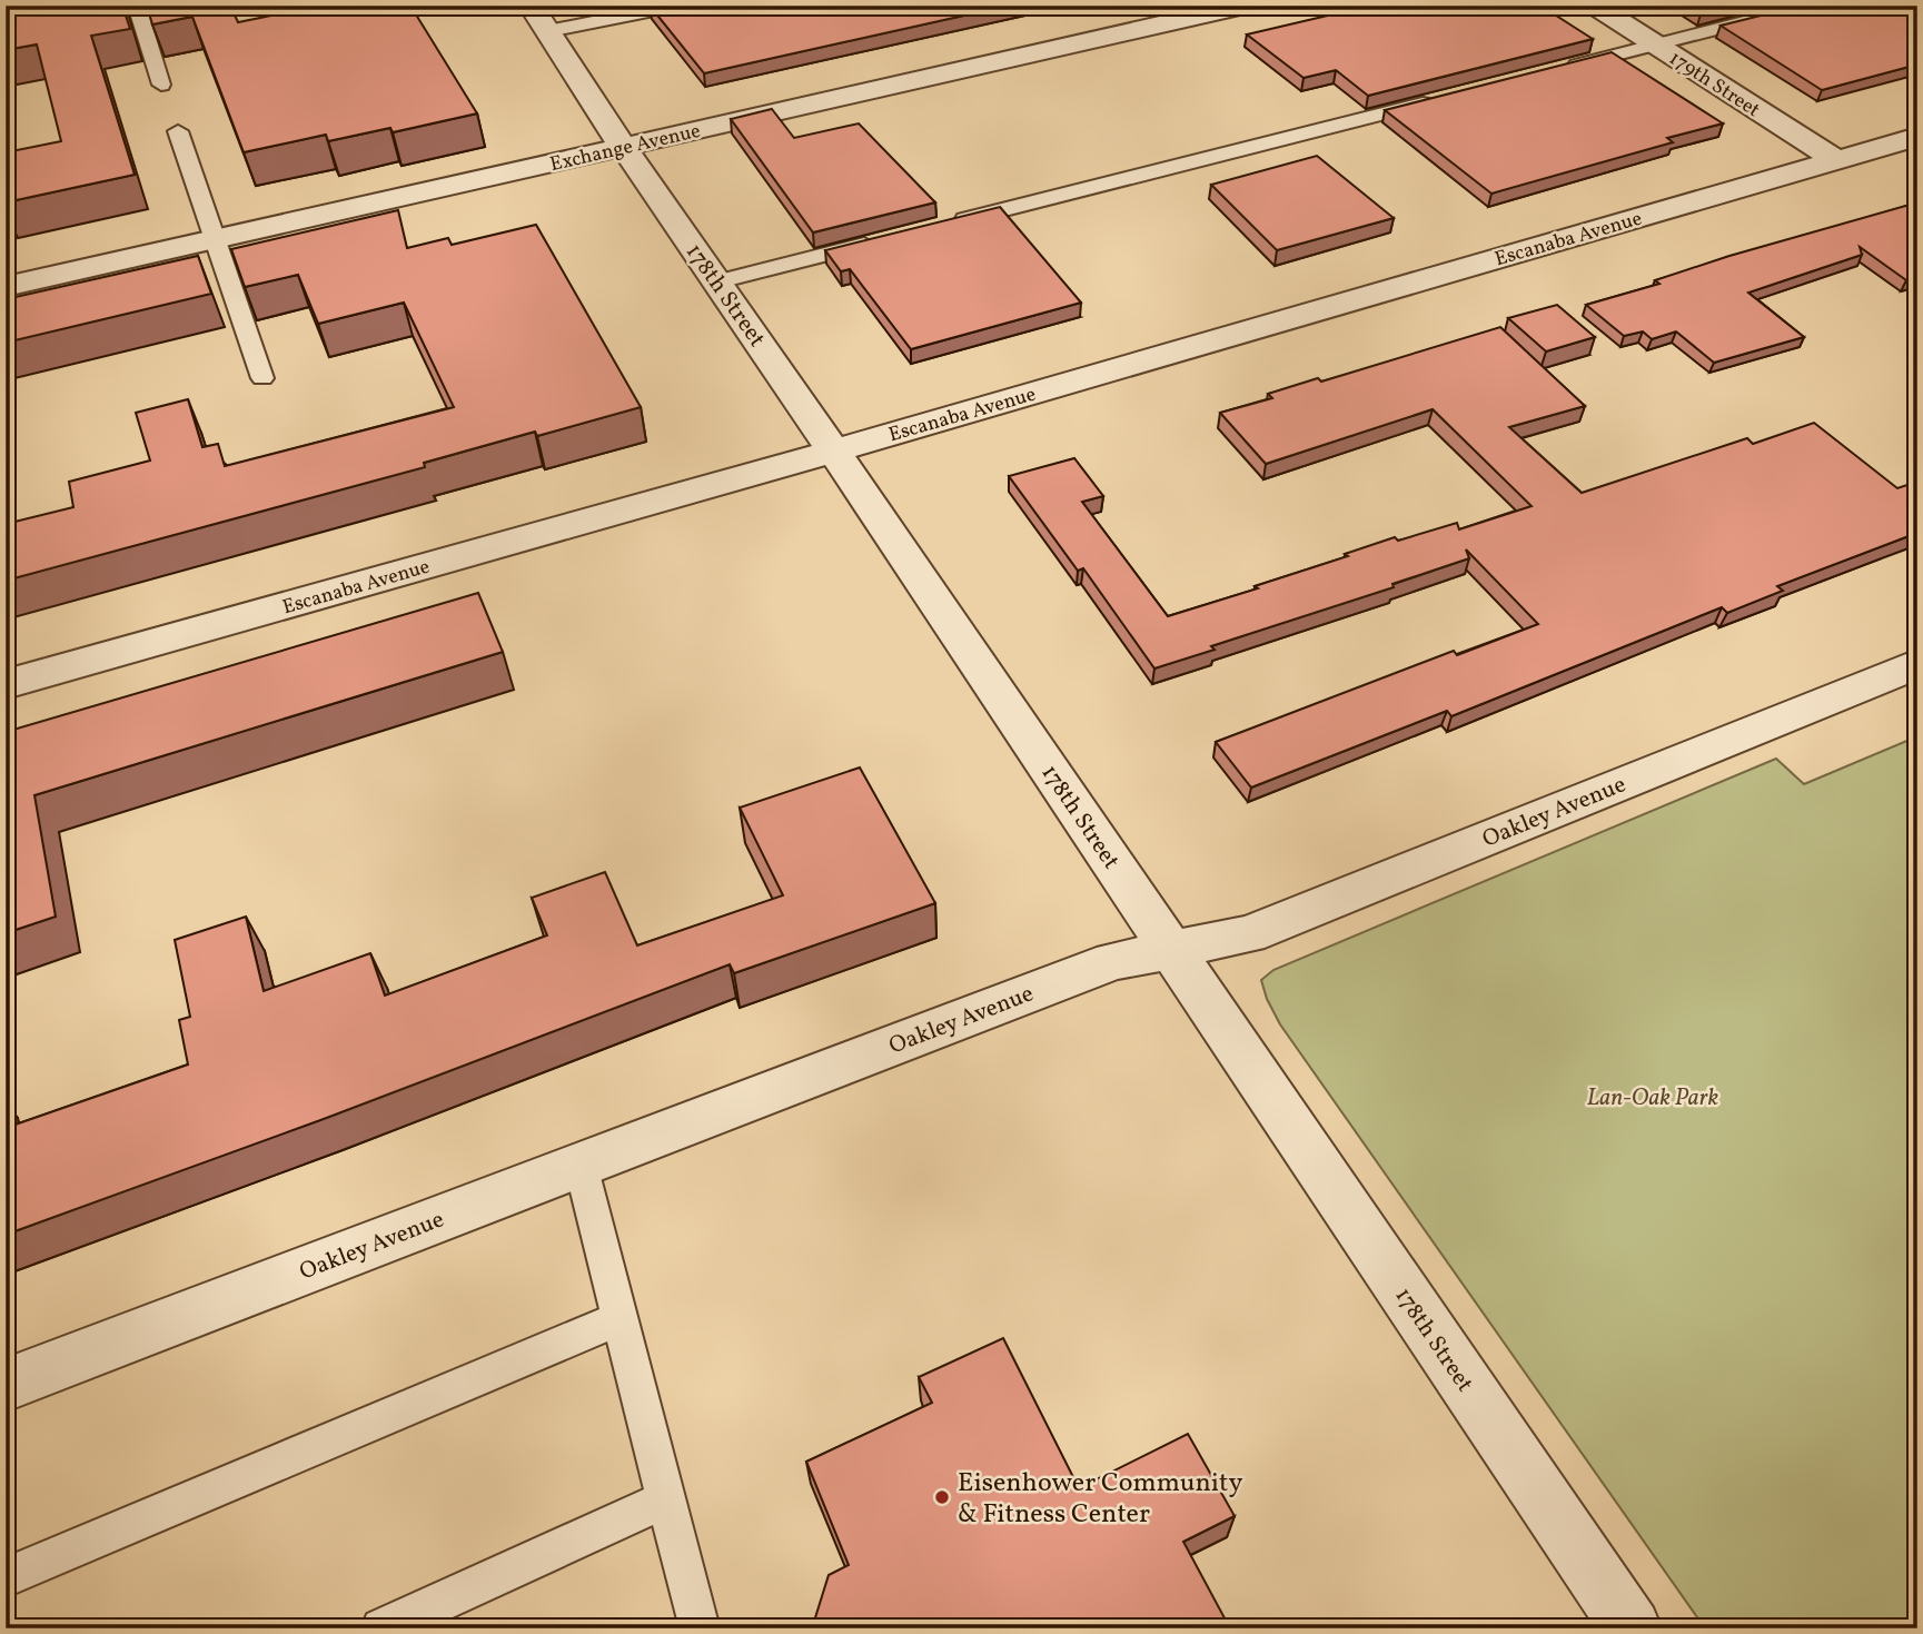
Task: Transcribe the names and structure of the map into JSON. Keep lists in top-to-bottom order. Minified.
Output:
{"streets":{"street":["179th Street","Exchange Avenue","Escanaba Avenue","178th Street","Oakley Avenue"]},"crossings":[["179th Street","Escanaba Avenue"],["Exchange Avenue","178th Street"],["Escanaba Avenue","178th Street"],["178th Street","Oakley Avenue"]],"parks":["Lan-Oak Park"],"places":["Eisenhower Community & Fitness Center"]}
